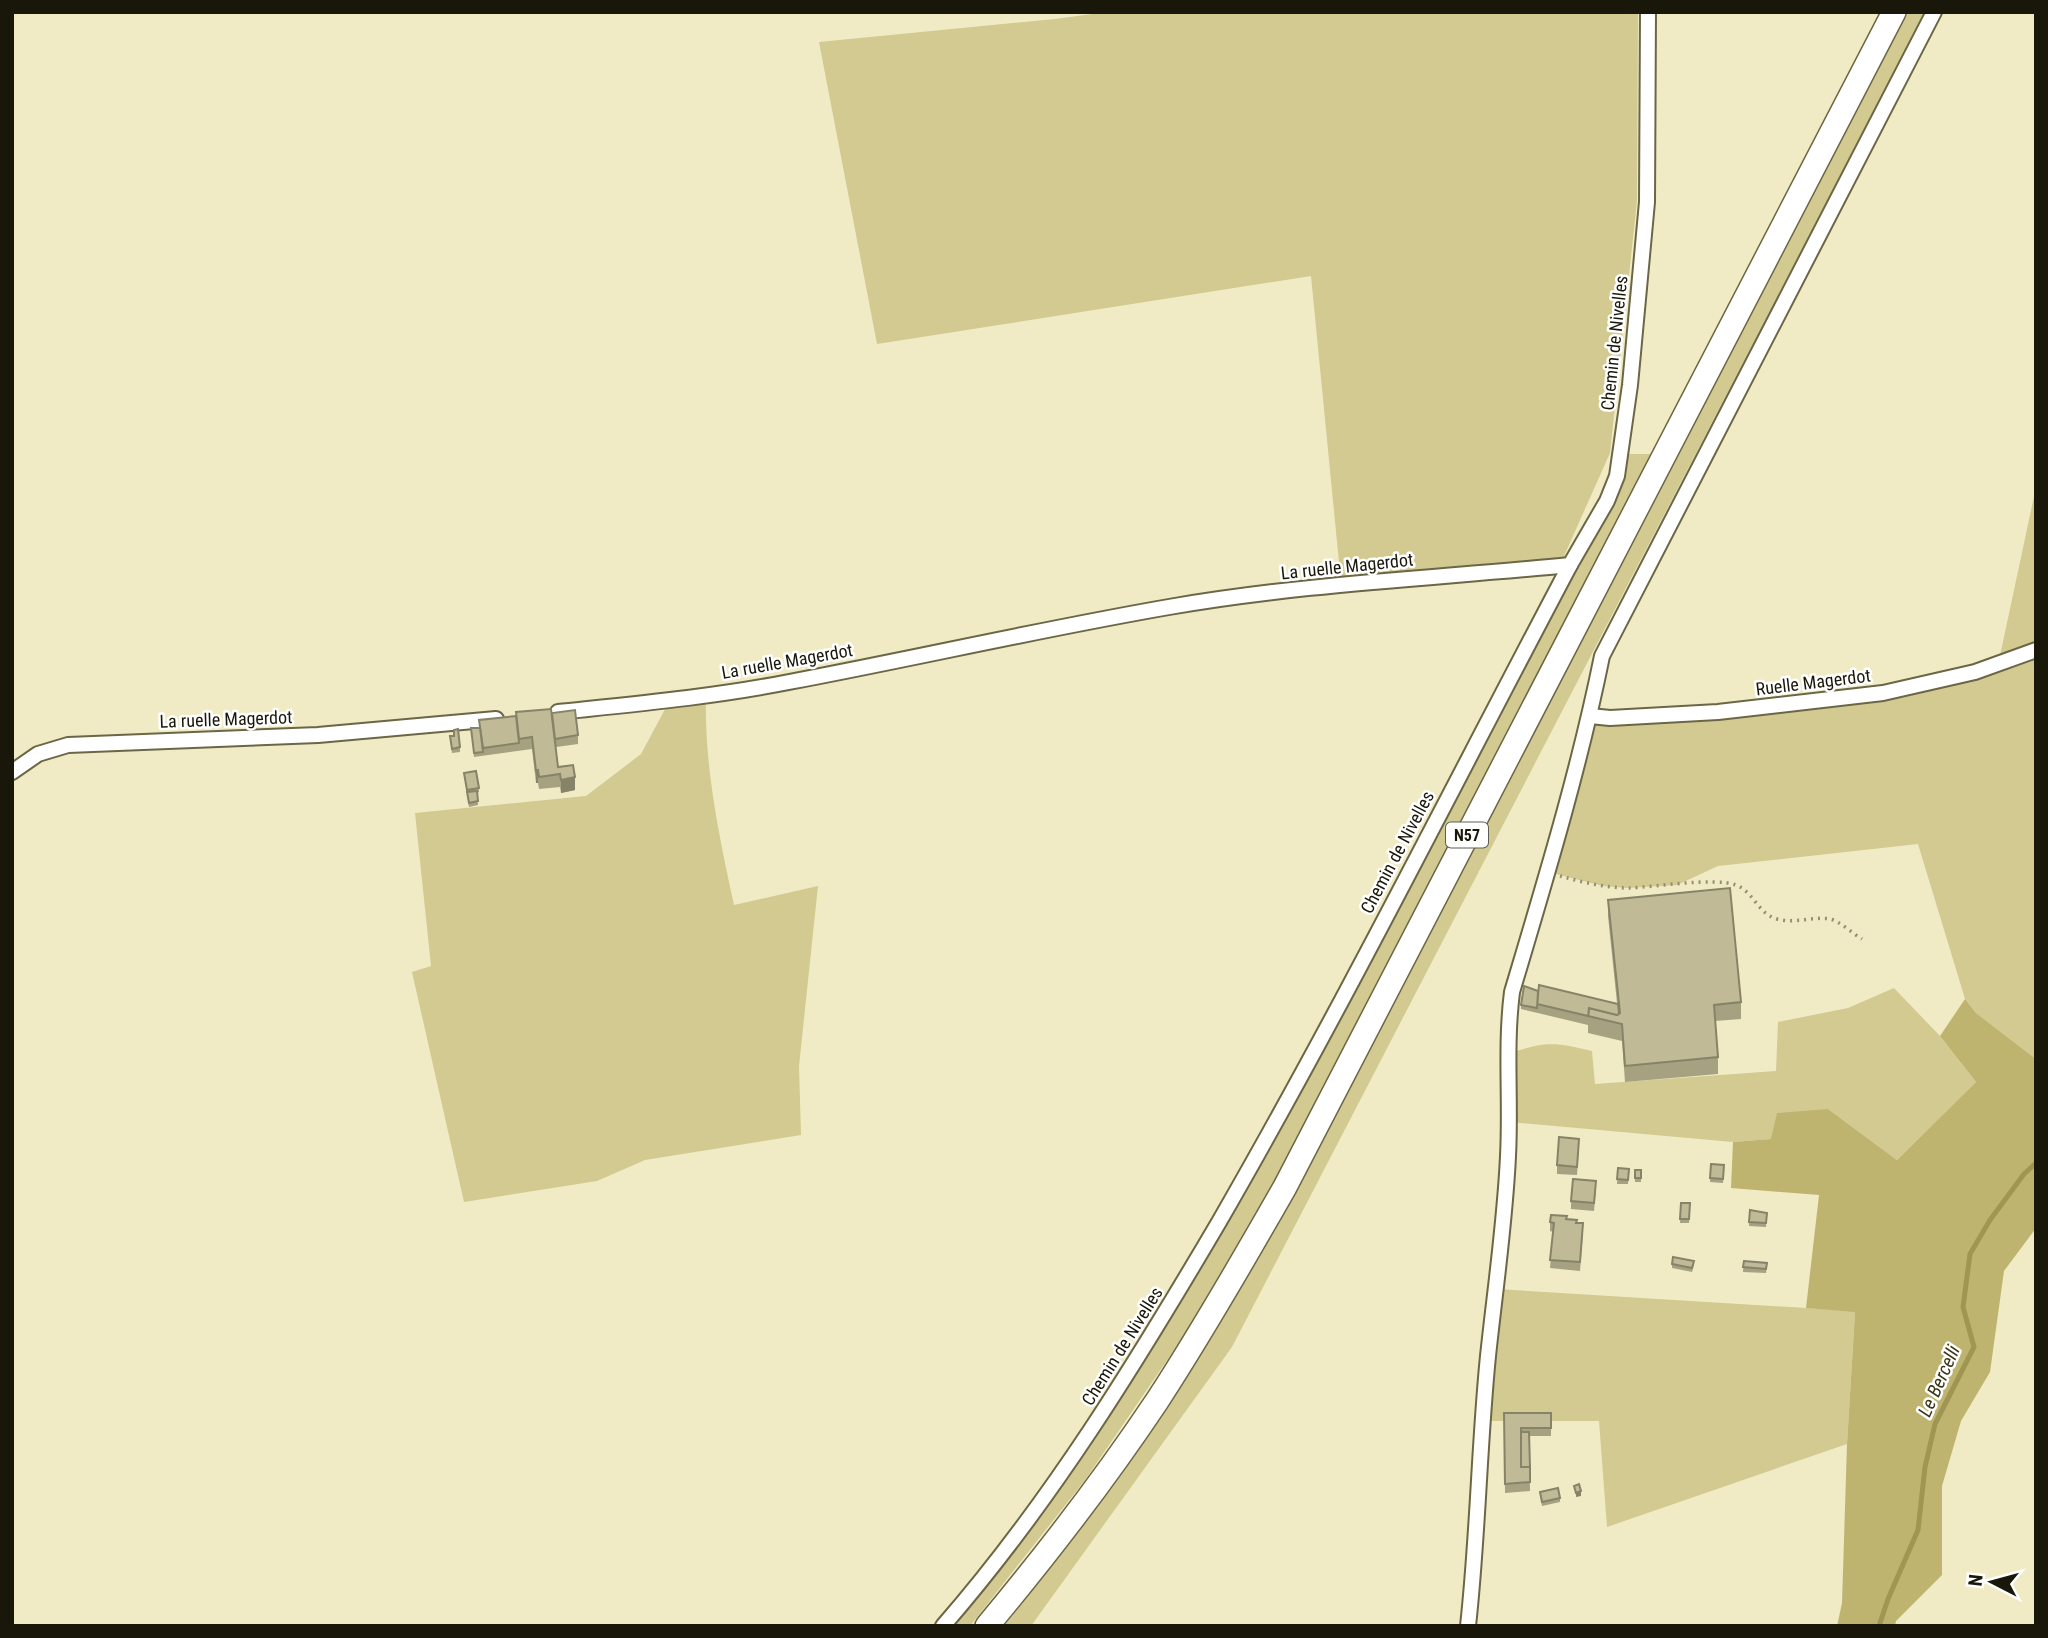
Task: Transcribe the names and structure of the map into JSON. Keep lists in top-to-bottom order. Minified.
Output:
{"streets":{"highway":["N57"],"street":["Chemin de Nivelles","La ruelle Magerdot","Ruelle Magerdot"]},"crossings":[["Chemin de Nivelles","La ruelle Magerdot"]],"water":["Le Bercelli"],"north":"left"}
